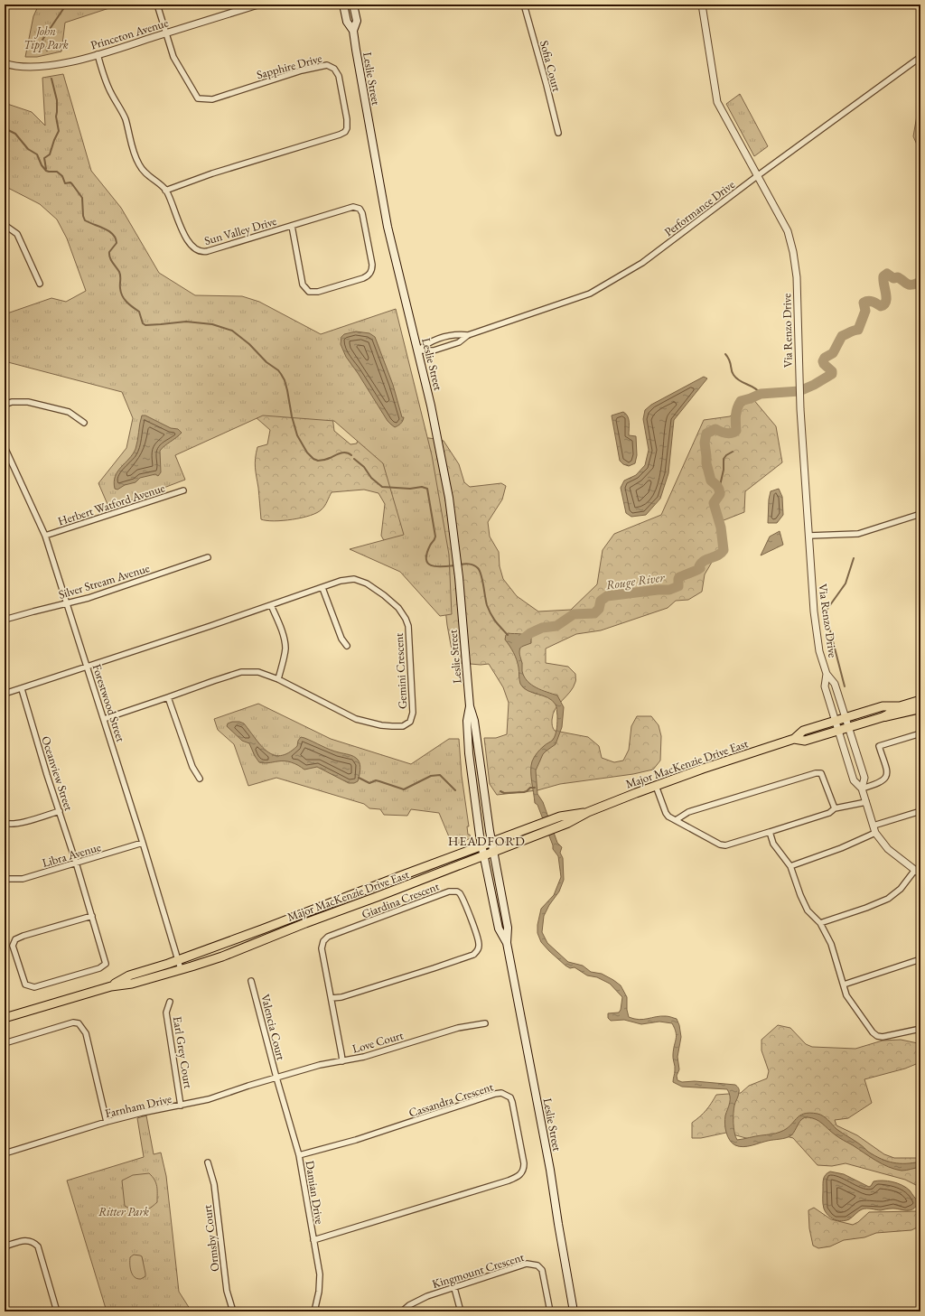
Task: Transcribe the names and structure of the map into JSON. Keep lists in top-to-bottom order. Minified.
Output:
{"streets":{"main road":["Leslie Street","Major MacKenzie Drive East"],"street":["Princeton Avenue","Sapphire Drive","Sofia Court","Performance Drive","Sun Valley Drive","Via Renzo Drive","Herbert Watford Avenue","Silver Stream Avenue","Gemini Crescent","Forestwood Street","Oceanview Street","Libra Avenue","Giardina Crescent","Valencia Court","Love Court","Earl Grey Court","Cassandra Crescent","Farnham Drive","Damian Drive","Ormsby Court","Kingmount Crescent"]},"crossings":[["Princeton Avenue","Sapphire Drive"],["Princeton Avenue","Sun Valley Drive"],["Sapphire Drive","Sun Valley Drive"],["Leslie Street","Performance Drive"],["Leslie Street","Major MacKenzie Drive East"],["Performance Drive","Via Renzo Drive"],["Via Renzo Drive","Major MacKenzie Drive East"],["Herbert Watford Avenue","Forestwood Street"],["Silver Stream Avenue","Forestwood Street"],["Gemini Crescent","Forestwood Street"],["Gemini Crescent","Oceanview Street"],["Forestwood Street","Major MacKenzie Drive East"],["Forestwood Street","Libra Avenue"],["Oceanview Street","Libra Avenue"],["Giardina Crescent","Love Court"],["Valencia Court","Love Court"],["Valencia Court","Farnham Drive"],["Valencia Court","Damian Drive"],["Love Court","Farnham Drive"],["Love Court","Damian Drive"],["Earl Grey Court","Farnham Drive"],["Cassandra Crescent","Damian Drive"],["Farnham Drive","Damian Drive"]],"districts":["HEADFORD"],"water":["Rouge River"],"parks":["John Tipp Park","Ritter Park"]}
